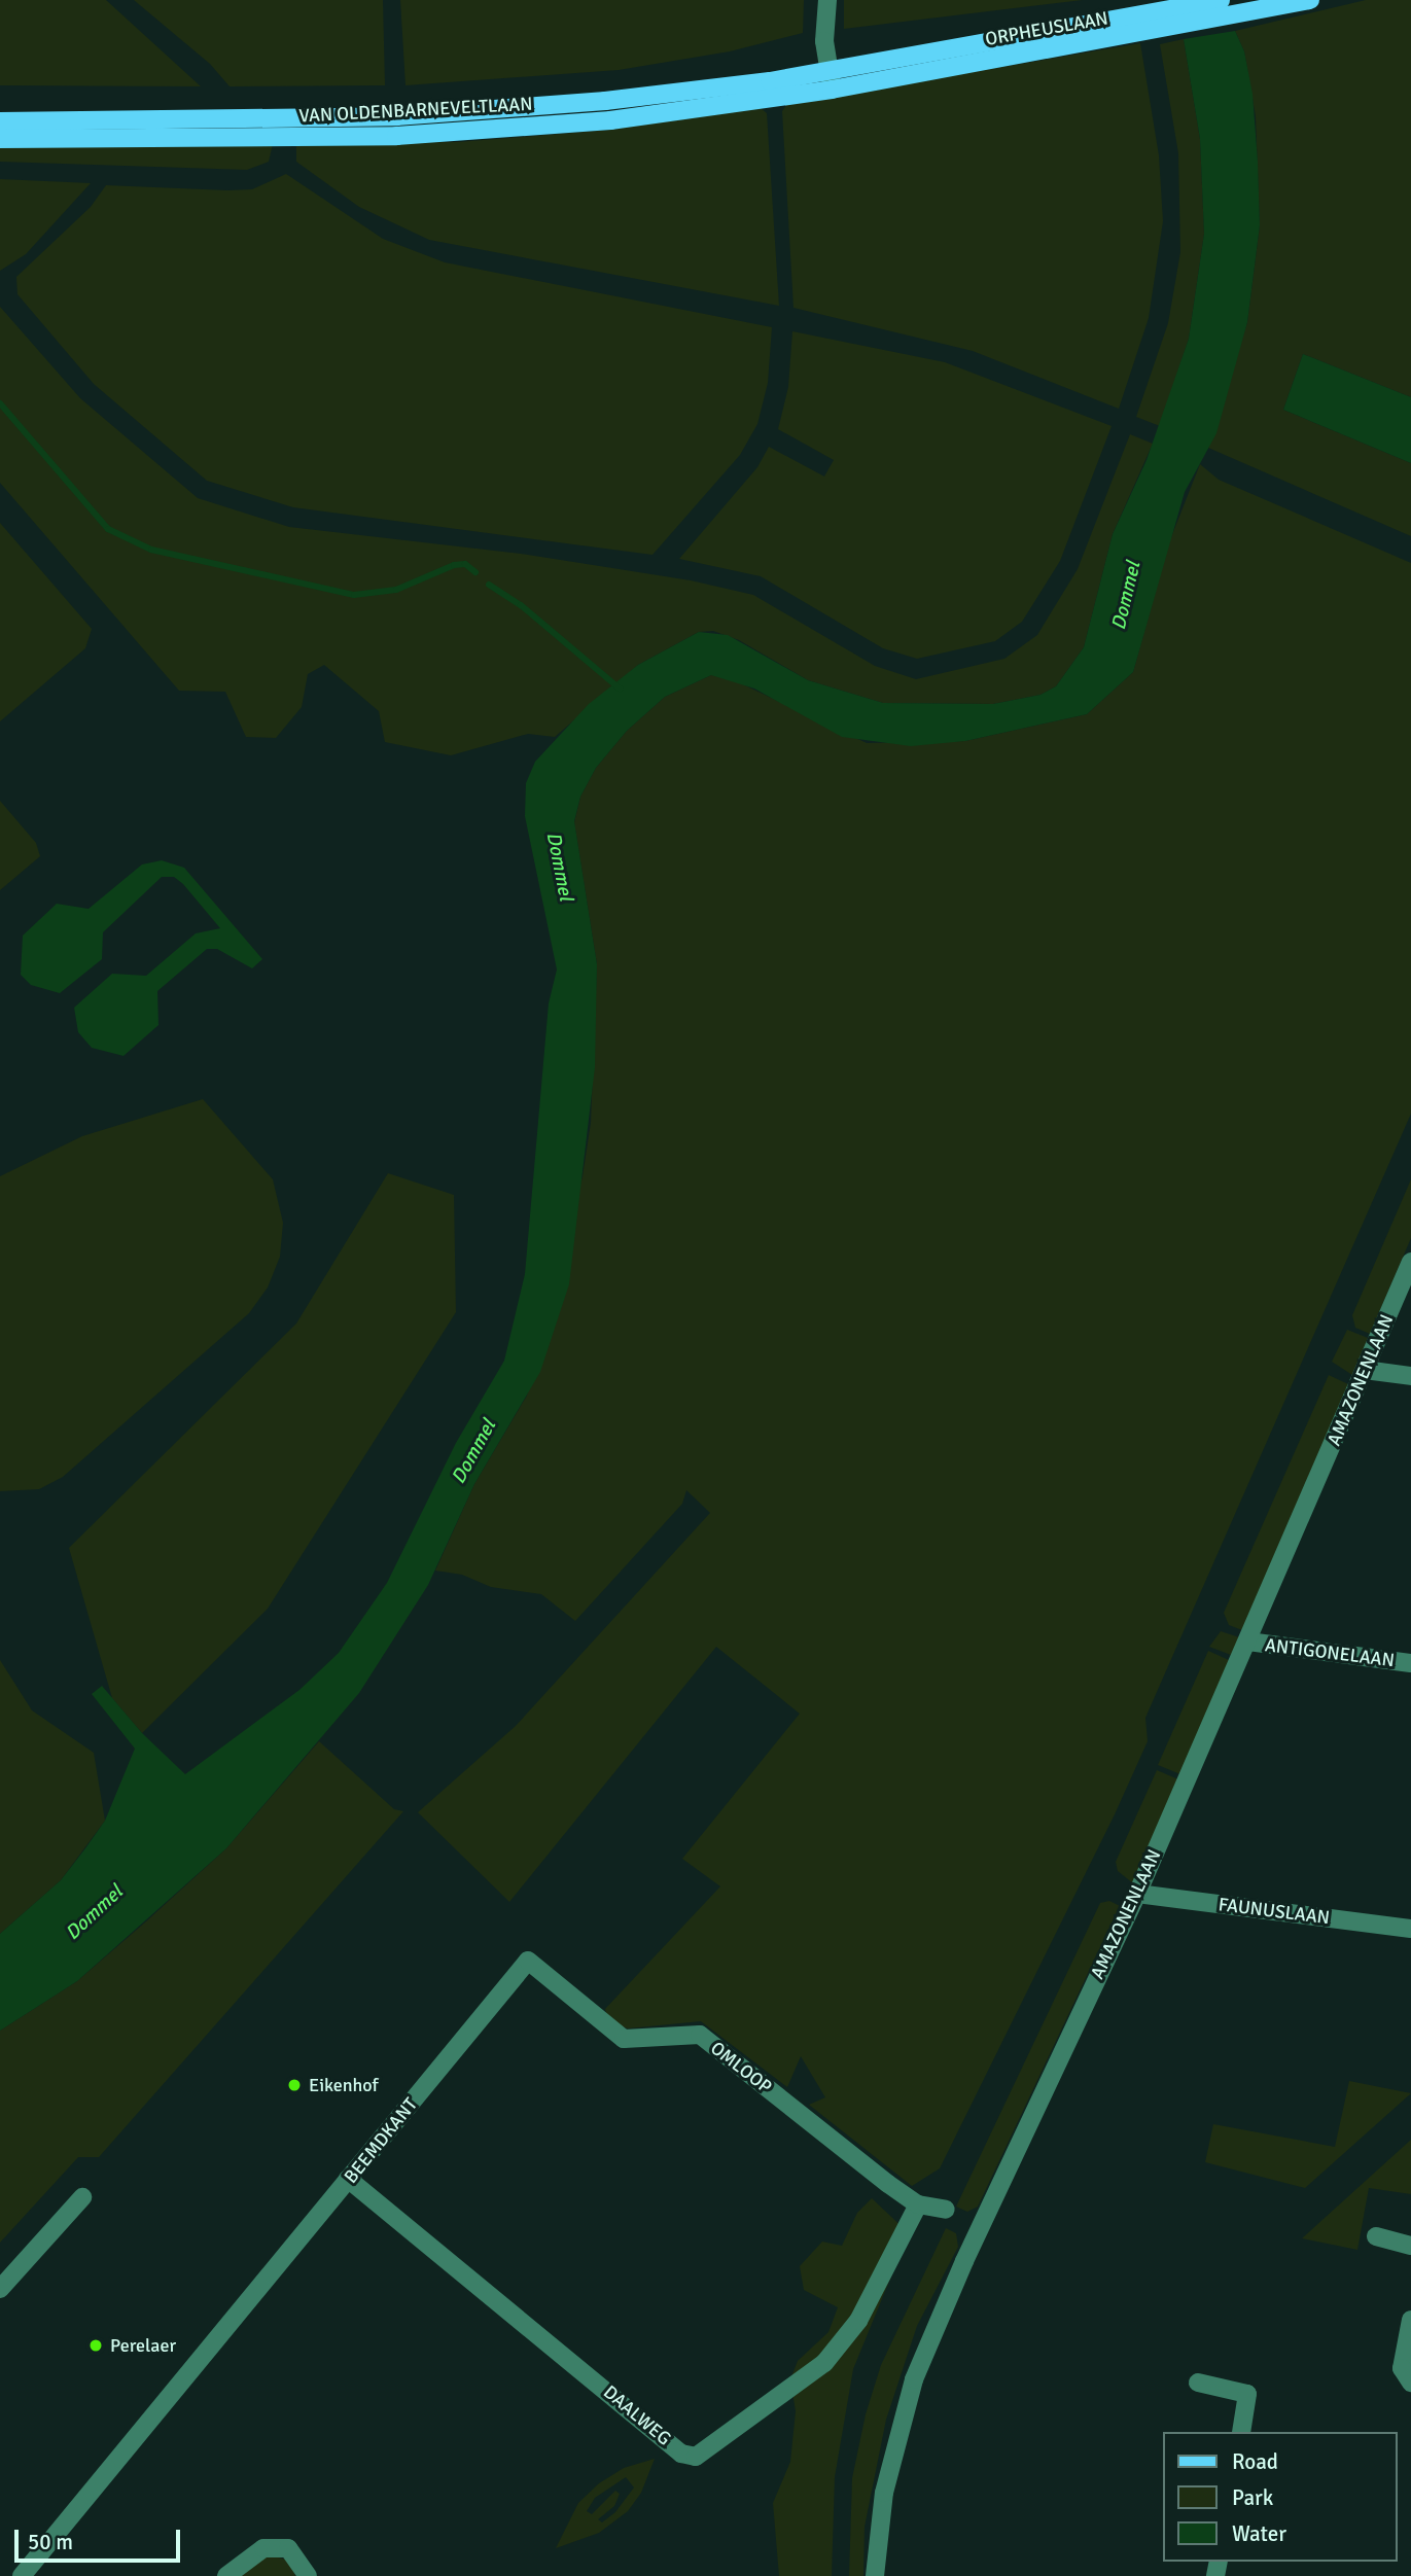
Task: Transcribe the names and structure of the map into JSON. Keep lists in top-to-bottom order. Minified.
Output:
{"streets":{"main road":["ORPHEUSLAAN","VAN OLDENBARNEVELTLAAN"],"street":["AMAZONENLAAN","ANTIGONELAAN","FAUNUSLAAN","OMLOOP","BEEMDKANT","DAALWEG"]},"crossings":[["ORPHEUSLAAN","VAN OLDENBARNEVELTLAAN"],["AMAZONENLAAN","ANTIGONELAAN"],["AMAZONENLAAN","FAUNUSLAAN"],["OMLOOP","BEEMDKANT"],["OMLOOP","DAALWEG"],["BEEMDKANT","DAALWEG"]],"water":["Dommel"],"places":["Eikenhof","Perelaer"],"legend":["Road","Park","Water"],"scale_bar":"50 m"}
